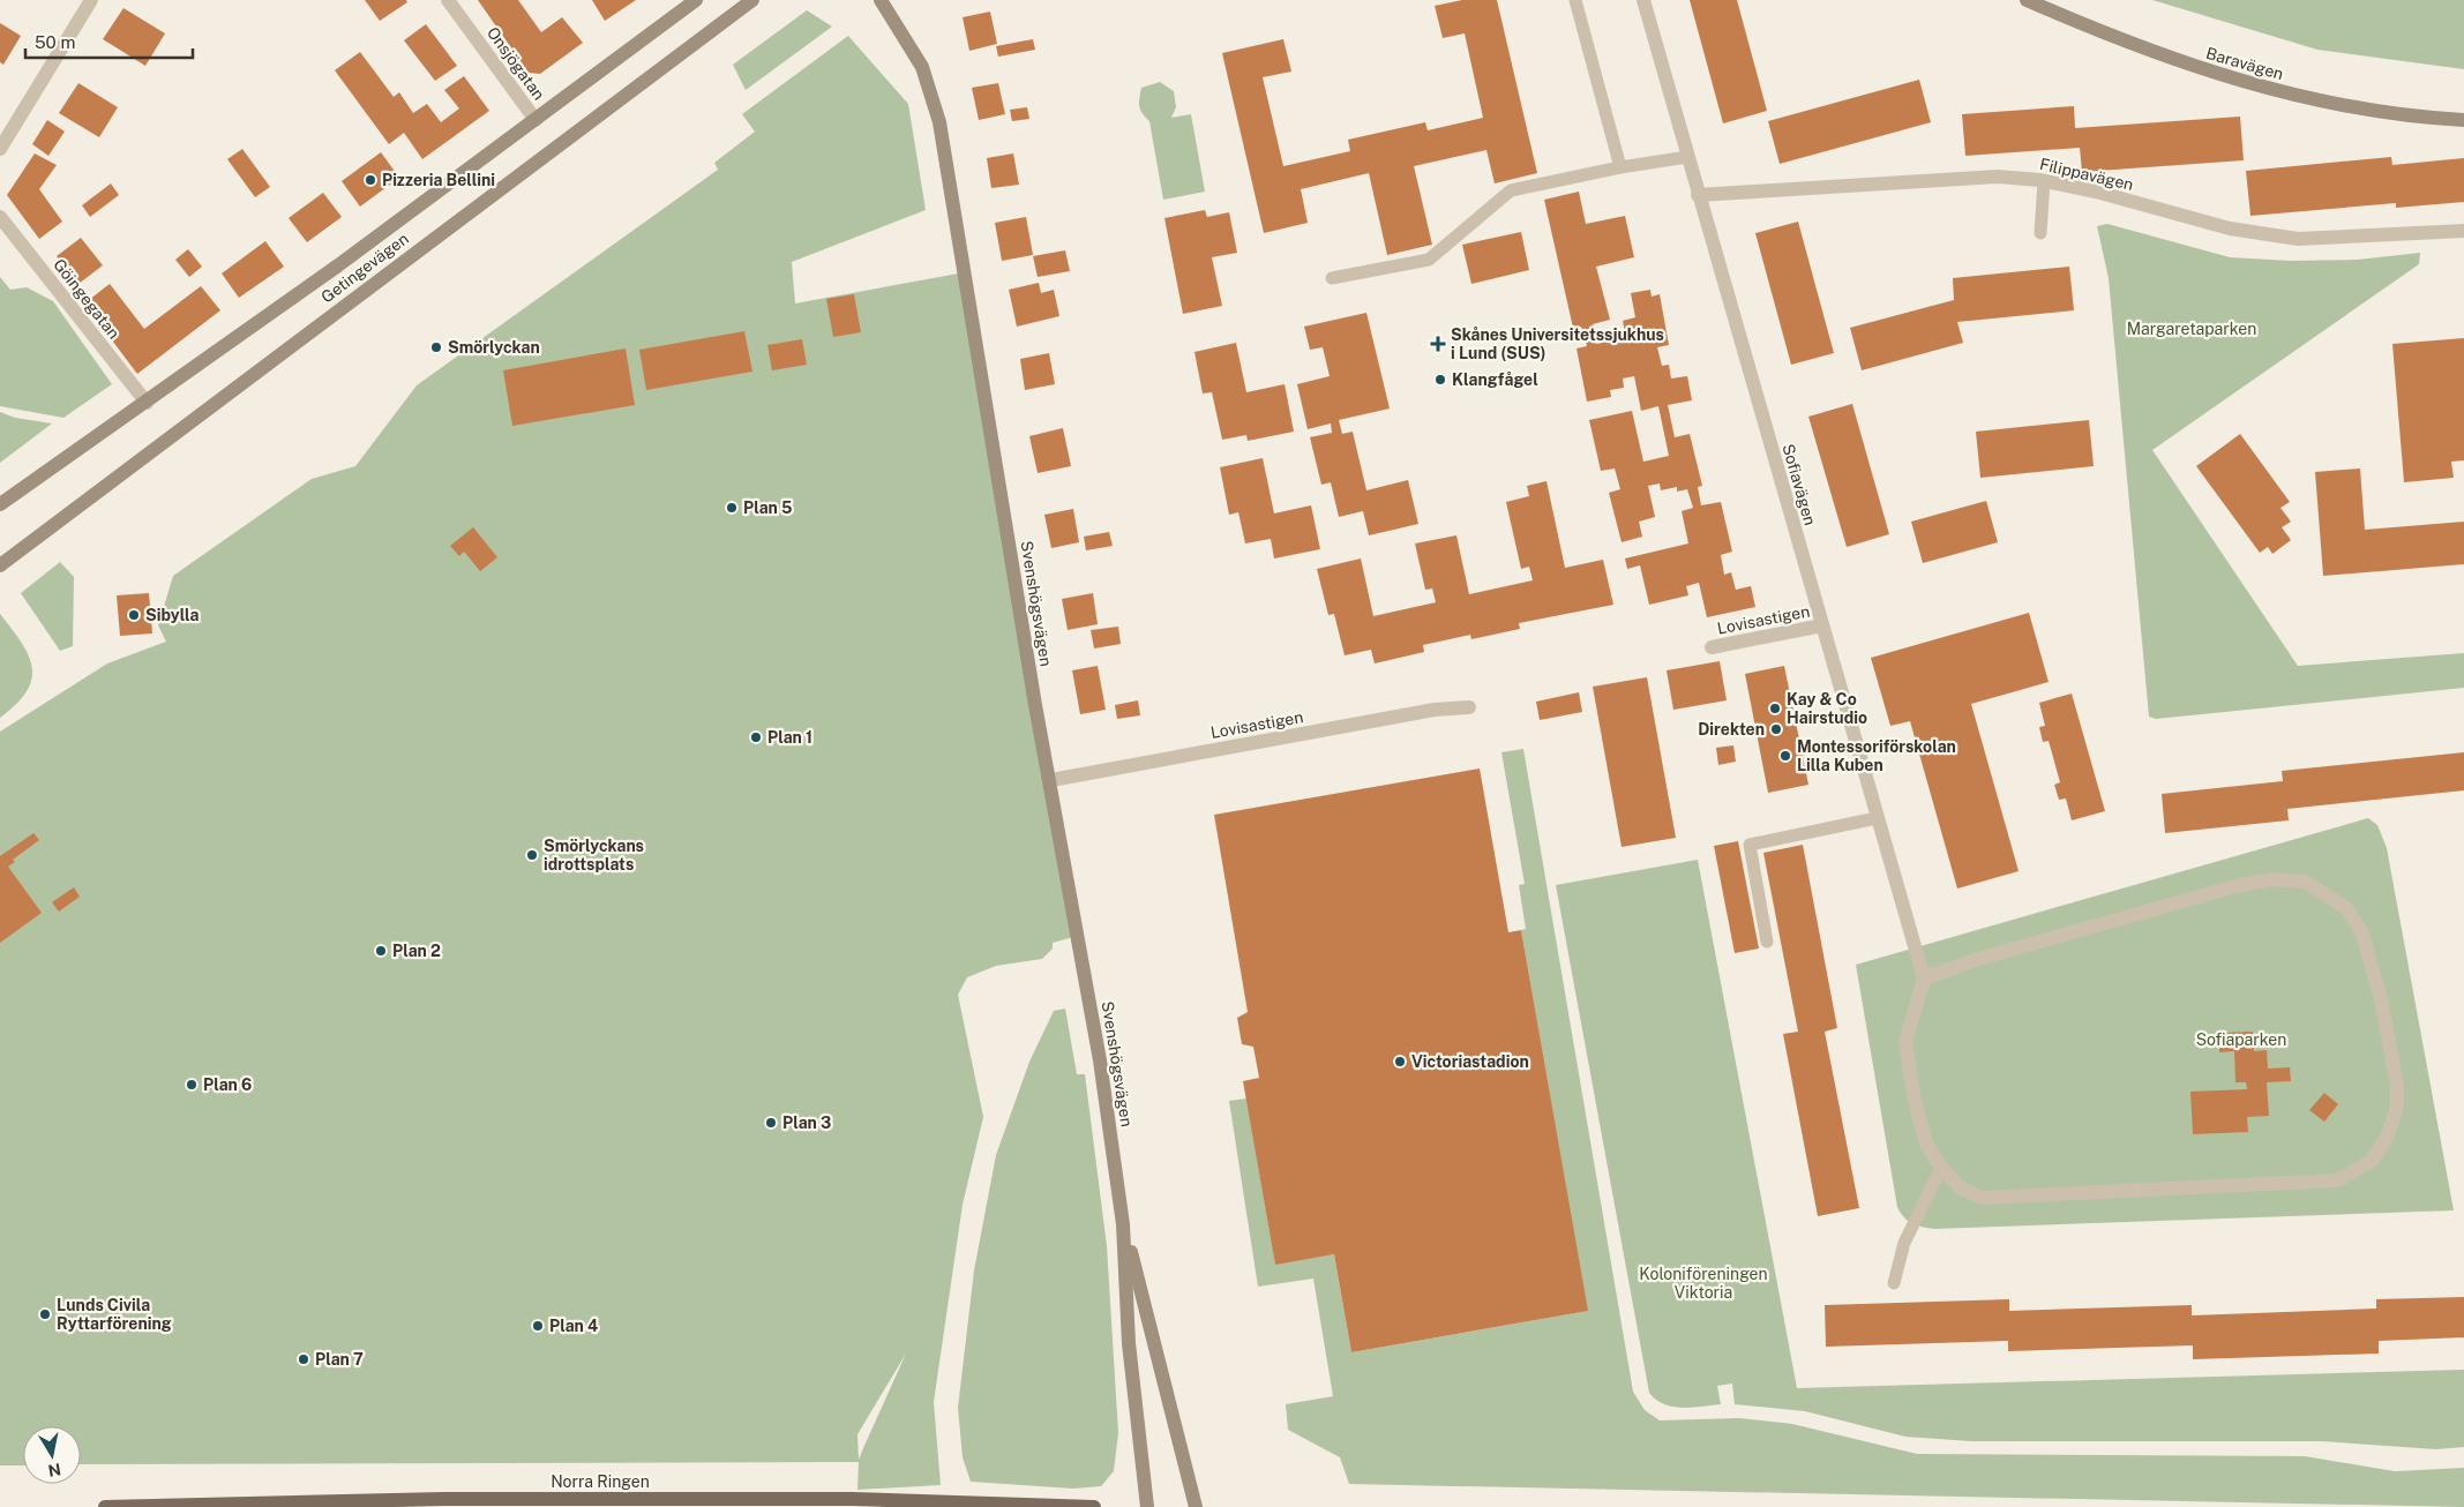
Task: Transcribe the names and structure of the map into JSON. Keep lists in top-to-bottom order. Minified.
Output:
{"streets":{"main road":["Baravägen","Getingevägen","Svenshögsvägen","Norra Ringen"],"street":["Onsjögatan","Filippavägen","Göingegatan","Sofiavägen","Lovisastigen"]},"crossings":[["Onsjögatan","Getingevägen"],["Filippavägen","Sofiavägen"],["Getingevägen","Göingegatan"],["Sofiavägen","Lovisastigen"],["Svenshögsvägen","Lovisastigen"]],"parks":["Margaretaparken","Sofiaparken","Koloniföreningen Viktoria"],"places":{"other":["Pizzeria Bellini","Smörlyckan","Klangfågel","Plan 5","Sibylla","Kay & Co Hairstudio","Direkten","Plan 1","Montessoriförskolan Lilla Kuben","Smörlyckans idrottsplats","Plan 2","Victoriastadion","Plan 6","Plan 3","Lunds Civila Ryttarförening","Plan 4","Plan 7"],"health":["Skånes Universitetssjukhus i Lund (SUS)"]},"scale_bar":"50 m","north":"bottom"}
